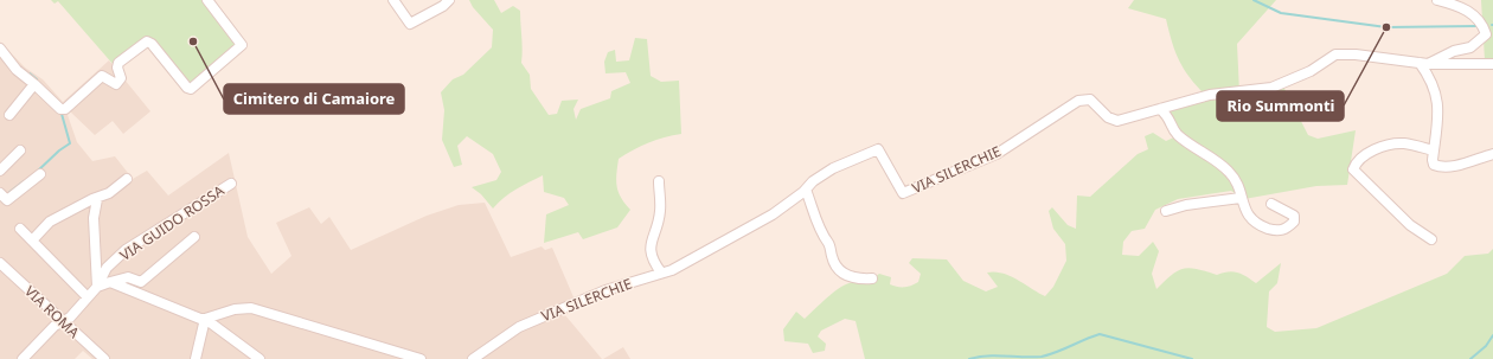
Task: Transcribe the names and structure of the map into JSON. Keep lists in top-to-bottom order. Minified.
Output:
{"streets":{"street":["VIA SILERCHIE","VIA GUIDO ROSSA","VIA ROMA"]},"crossings":[["VIA GUIDO ROSSA","VIA ROMA"]],"places":["Rio Summonti","Cimitero di Camaiore"]}
